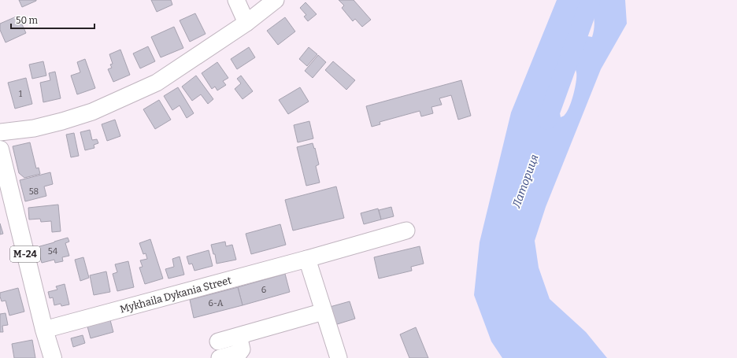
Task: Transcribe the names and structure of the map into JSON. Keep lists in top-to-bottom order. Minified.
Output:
{"streets":{"highway":["М-24"],"street":["Mykhaila Dykania Street"]},"crossings":[["М-24","Mykhaila Dykania Street"]],"water":["Латориця"],"house_numbers":["1","58","54","6","6-А"],"scale_bar":"50 m"}
